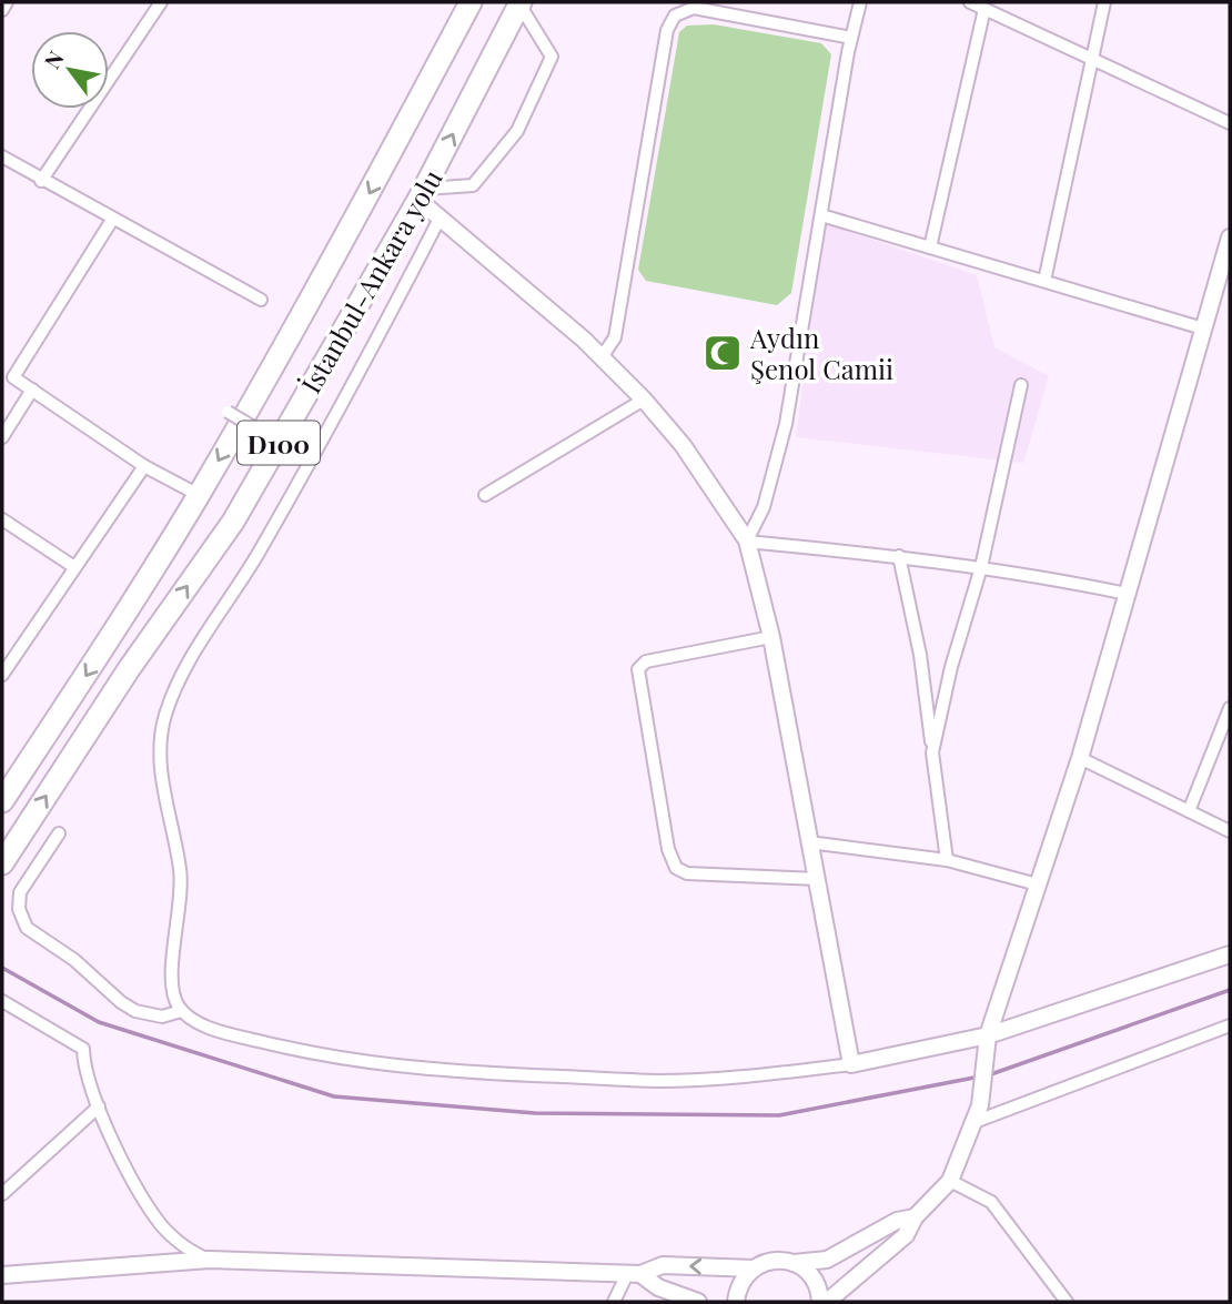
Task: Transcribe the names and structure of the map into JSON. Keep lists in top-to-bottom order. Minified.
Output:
{"streets":{"highway":["İstanbul-Ankara yolu","D100"]},"places":{"mosque":["Aydın Şenol Camii"]},"north":"top left"}
